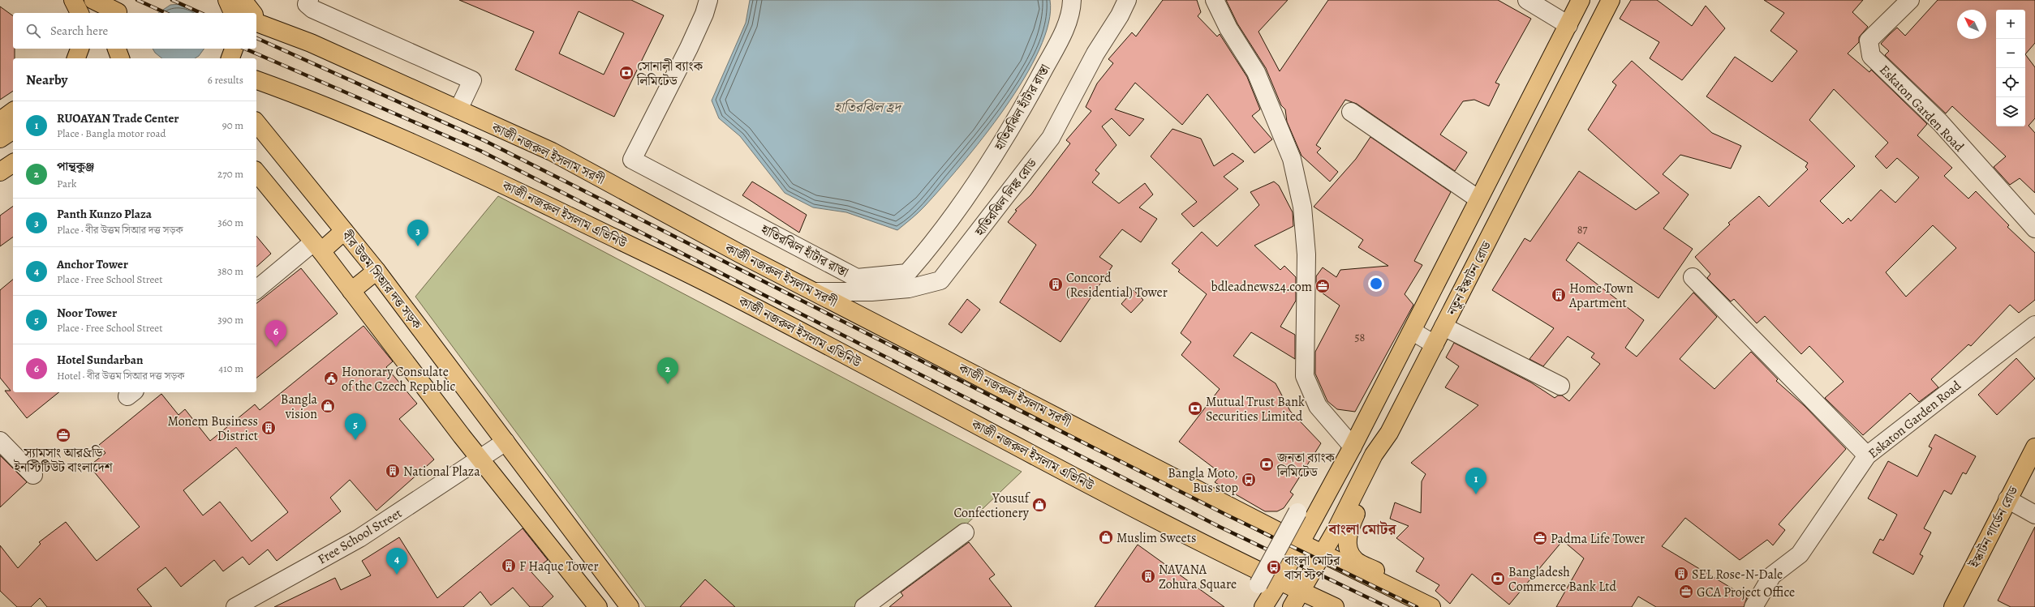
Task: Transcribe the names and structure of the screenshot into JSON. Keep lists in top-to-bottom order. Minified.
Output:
{"streets":{"main road":["কাজী নজরুল ইসলাম সরণী","কাজী নজরুল ইসলাম এভিনিউ","নতুন ইস্কাটন রোড","বীর উত্তম সিআর দত্ত সড়ক","ইস্কাটন গার্ডেন রোড"],"street":["হাতিরঝিল হাঁটার রাস্তা","Eskaton Garden Road","হাতিরঝিল লিঙ্ক রোড","Free School Street"]},"crossings":[["কাজী নজরুল ইসলাম সরণী","হাতিরঝিল লিঙ্ক রোড"],["কাজী নজরুল ইসলাম সরণী","নতুন ইস্কাটন রোড"],["কাজী নজরুল ইসলাম এভিনিউ","নতুন ইস্কাটন রোড"]],"districts":["বাংলা মোটর"],"water":["হাতিরঝিল হ্রদ"],"places":{"bank":["সোনালী ব্যাংক লিমিটেড","Mutual Trust Bank Securities Limited","জনতা ব্যাংক লিমিটেড","Bangladesh Commerce Bank Ltd"],"building":["Concord (Residential) Tower","Home Town Apartment","Monem Business District","National Plaza","F Haque Tower","SEL Rose-N-Dale","NAVANA Zohura Square"],"office":["bdleadnews24.com","স্যামসাং আর&ডি ইনস্টিটিউট বাংলাদেশ","Padma Life Tower","GCA Project Office"],"public building":["Honorary Consulate of the Czech Republic"],"shop":["Bangla vision","Yousuf Confectionery","Muslim Sweets"],"bus stop":["Bangla Moto, Bus stop","বাংলা মোটর বাস স্টপ"]},"house_numbers":["87","58"],"north":"top left","page":{"map_buttons":["+","−"],"search":"Search here","heading":["Nearby","6 results"],"list":[{"mark":"1","name":"RUOAYAN Trade Center","note":"Place · Bangla motor road","value":"90 m"},{"mark":"2","name":"পান্থকুঞ্জ","note":"Park","value":"270 m"},{"mark":"3","name":"Panth Kunzo Plaza","note":"Place · বীর উত্তম সিআর দত্ত সড়ক","value":"360 m"},{"mark":"4","name":"Anchor Tower","note":"Place · Free School Street","value":"380 m"},{"mark":"5","name":"Noor Tower","note":"Place · Free School Street","value":"390 m"},{"mark":"6","name":"Hotel Sundarban","note":"Hotel · বীর উত্তম সিআর দত্ত সড়ক","value":"410 m"}],"pins":["3","6","2","5","1","4"]}}
